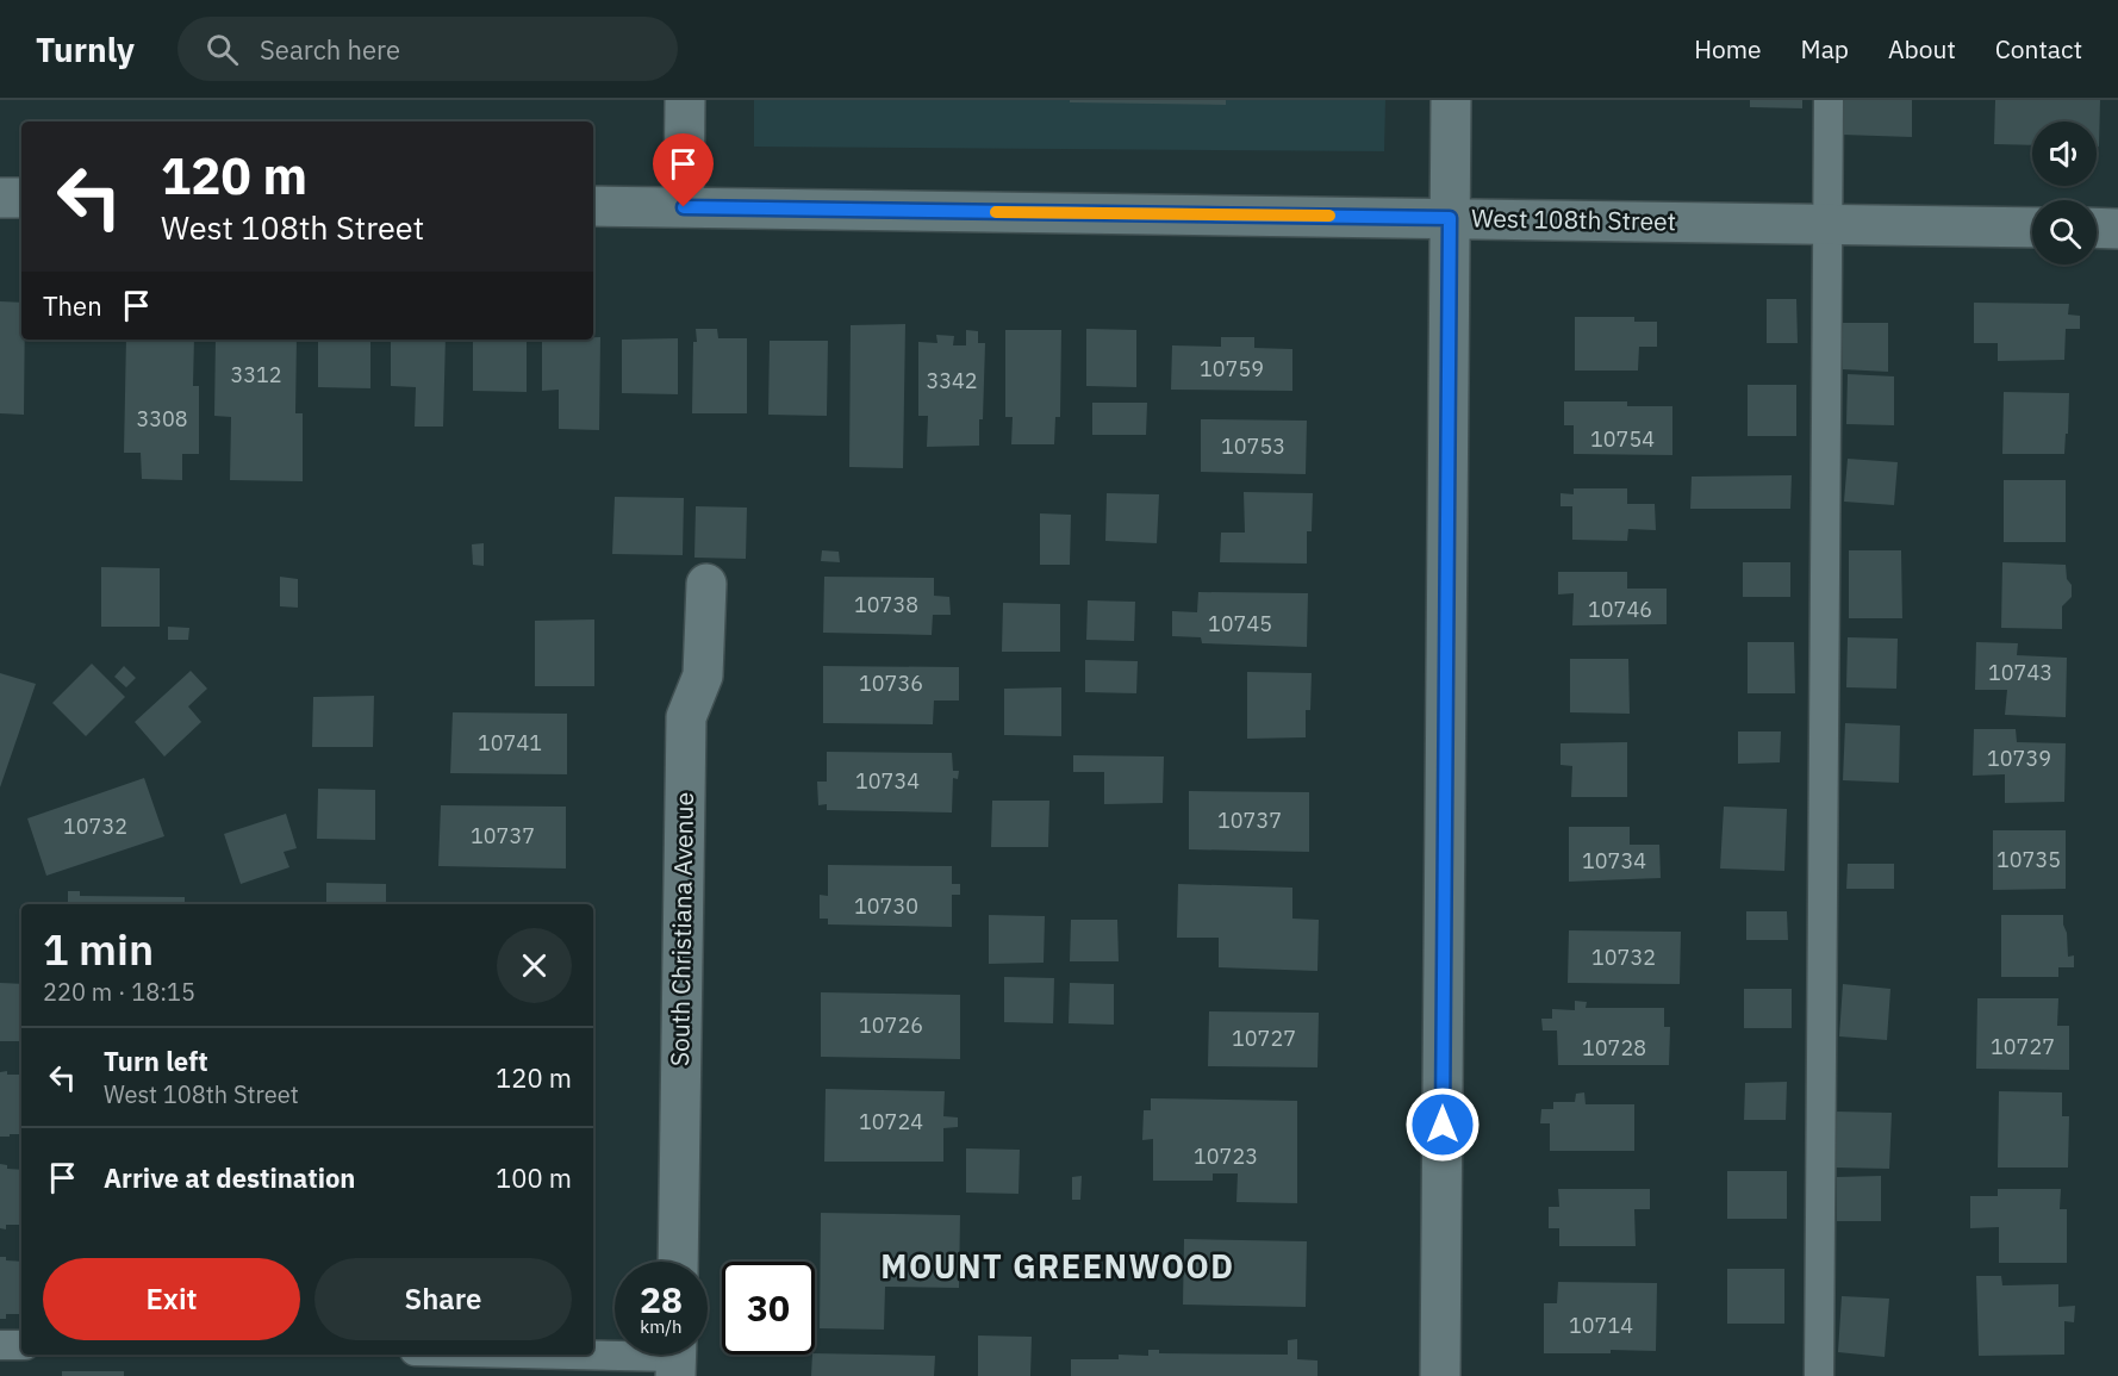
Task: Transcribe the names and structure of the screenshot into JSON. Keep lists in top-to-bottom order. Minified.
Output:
{"streets":{"street":["West 108th Street","South Christiana Avenue"]},"districts":["MOUNT GREENWOOD"],"house_numbers":["10759","3312","3342","3308","10754","10753","10738","10746","10745","10743","10736","10741","10739","10734","10737","10732","10737","10735","10734","10730","10732","10726","10727","10727","10728","10724","10723","10714"],"page":{"header":"Turnly","search":"Search here","nav":["Home","Map","About","Contact"],"turn":["120 m","West 108th Street"],"then":"Then","heading":["1 min","220 m · 18:15"],"list":[{"name":"Turn left","note":"West 108th Street","value":"120 m"},{"name":"Arrive at destination","value":"100 m"}],"buttons":["Exit","Share"],"speed":"28 km/h","limit":"30"}}
